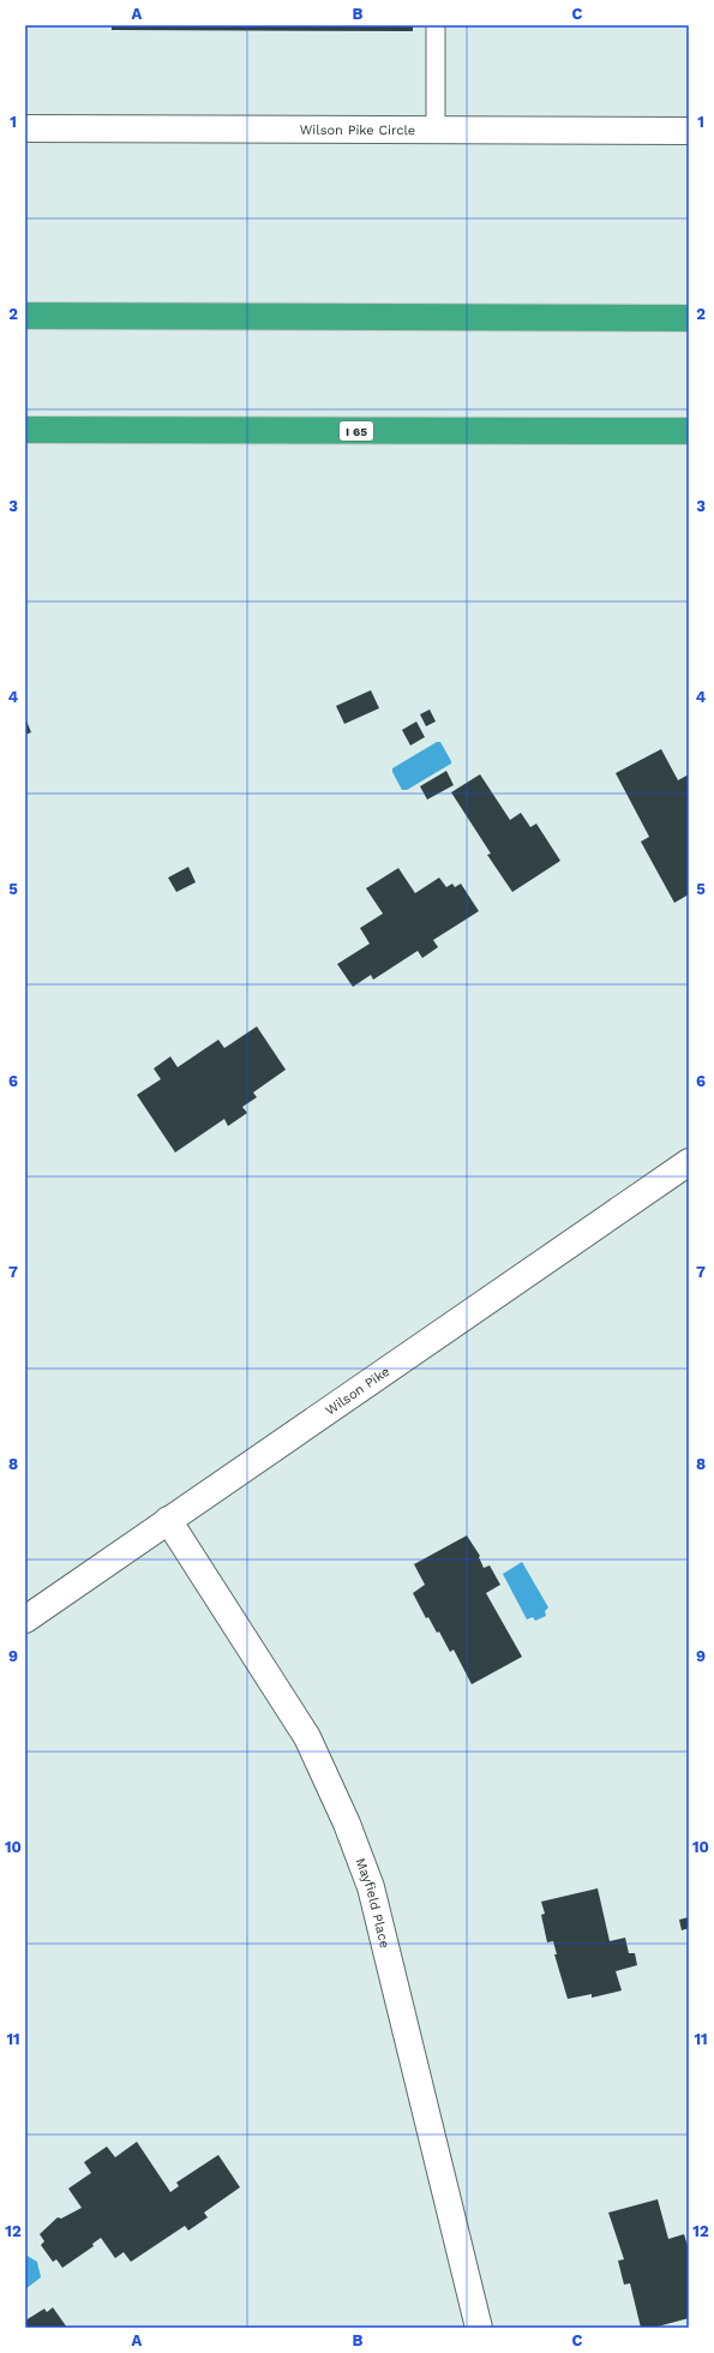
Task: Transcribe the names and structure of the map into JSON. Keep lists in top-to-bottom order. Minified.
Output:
{"streets":{"highway":["I 65"],"street":["Wilson Pike Circle","Wilson Pike","Mayfield Place"]},"crossings":[["Wilson Pike","Mayfield Place"]],"grid":{"columns":["A","B","C"],"rows":["1","2","3","4","5","6","7","8","9","10","11","12"]}}
